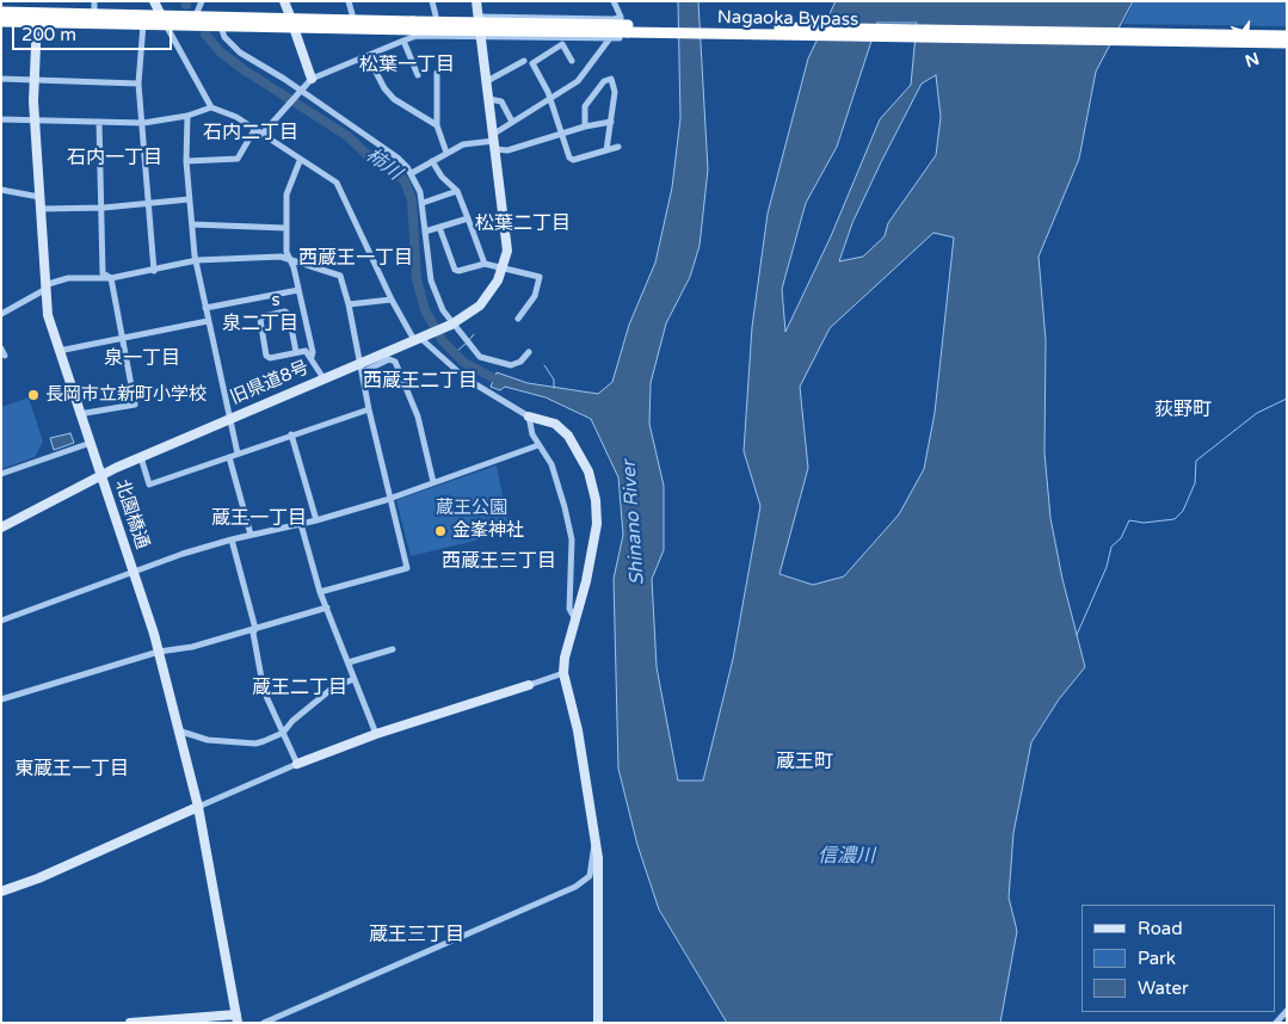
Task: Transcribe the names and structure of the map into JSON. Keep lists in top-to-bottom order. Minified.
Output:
{"streets":{"highway":["Nagaoka Bypass"],"street":["s","旧県道8号","北園橋通"]},"crossings":[["Nagaoka Bypass","北園橋通"],["旧県道8号","北園橋通"]],"districts":["松葉一丁目","石内二丁目","石内一丁目","松葉二丁目","西蔵王一丁目","泉二丁目","泉一丁目","西蔵王二丁目","荻野町","蔵王一丁目","西蔵王三丁目","蔵王二丁目","蔵王町","東蔵王一丁目","蔵王三丁目"],"water":["柿川","Shinano River","信濃川"],"parks":["蔵王公園"],"places":["長岡市立新町小学校","金峯神社"],"legend":["Road","Park","Water"],"scale_bar":"200 m","north":"bottom"}
